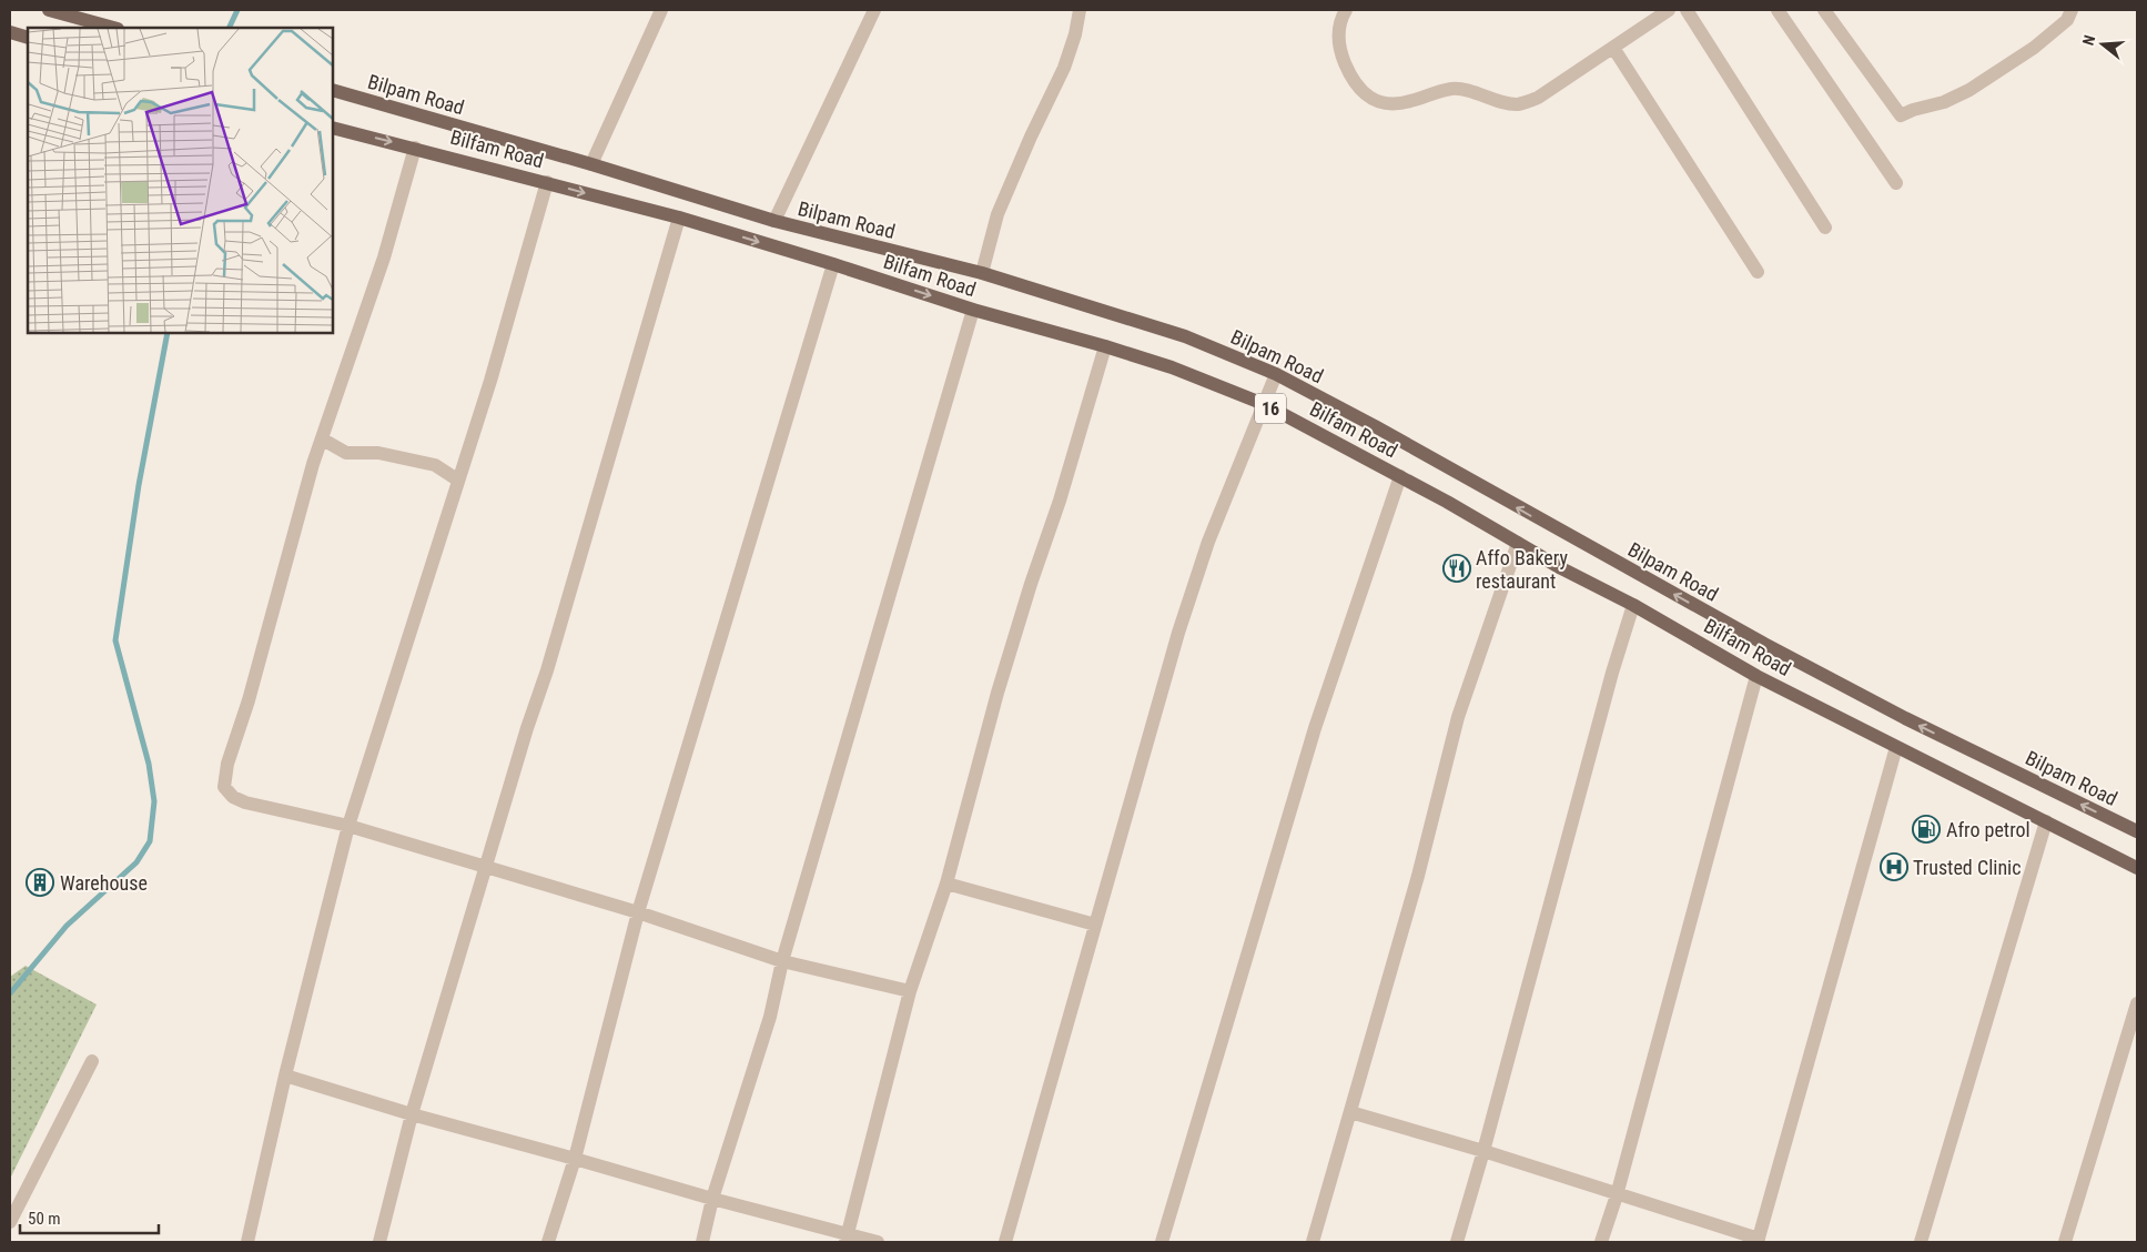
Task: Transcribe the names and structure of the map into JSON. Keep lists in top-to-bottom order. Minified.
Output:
{"streets":{"main road":["Bilpam Road","Bilfam Road","16"]},"one_way":["Bilpam Road"],"places":{"restaurant":["Affo Bakery restaurant"],"fuel station":["Afro petrol"],"hospital":["Trusted Clinic"],"building":["Warehouse"]},"scale_bar":"50 m","north":"left"}
